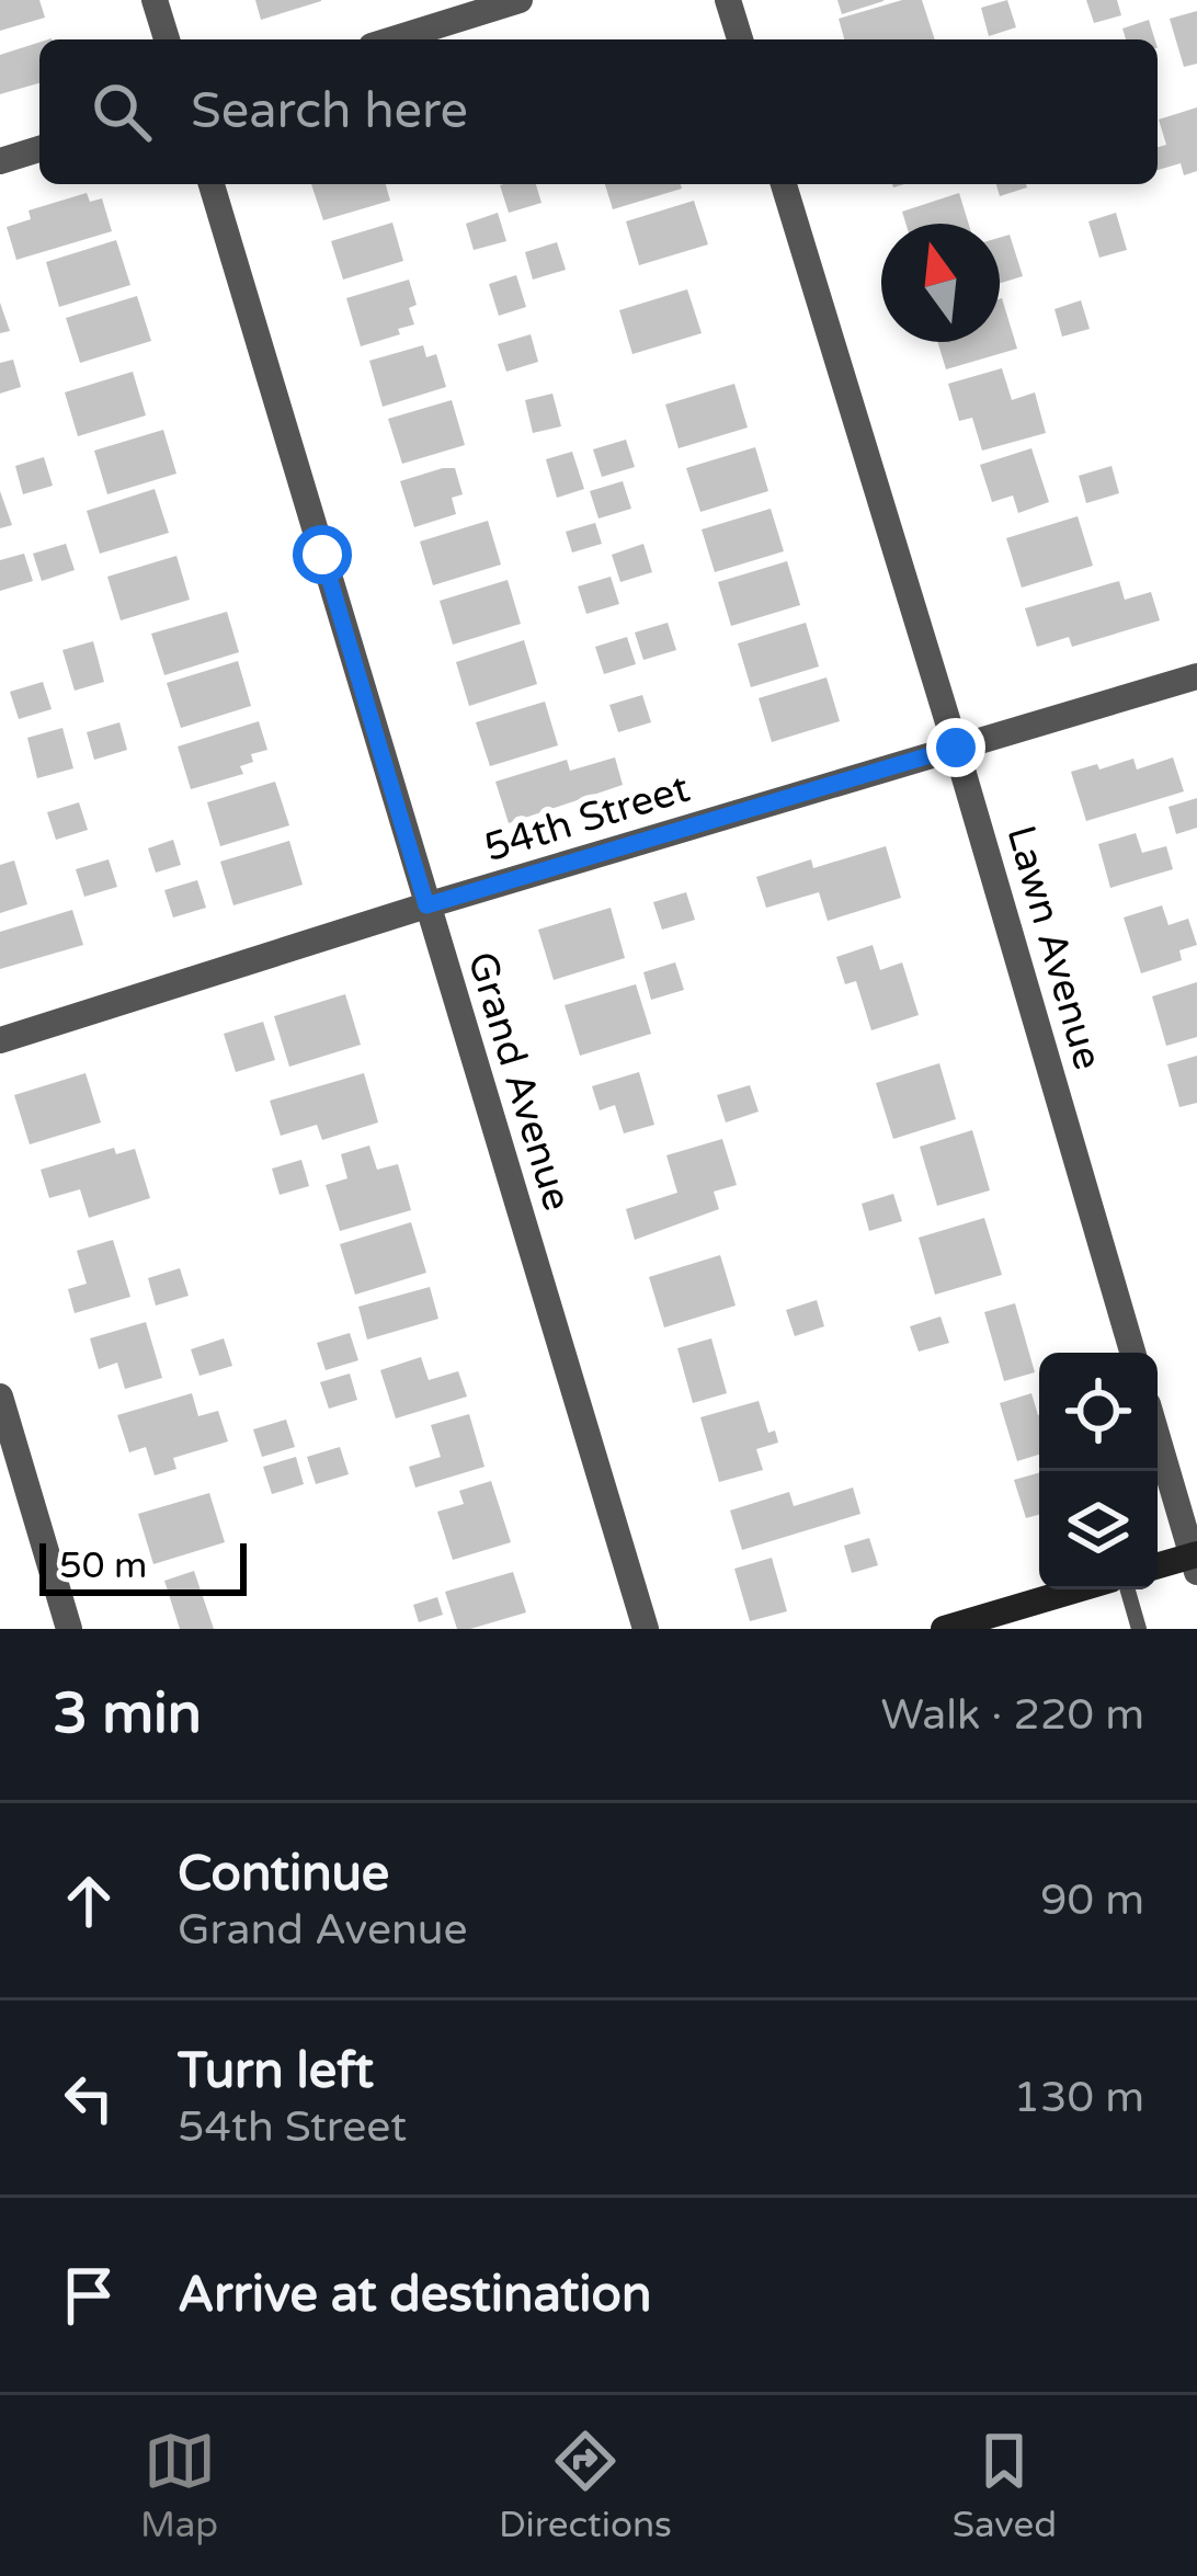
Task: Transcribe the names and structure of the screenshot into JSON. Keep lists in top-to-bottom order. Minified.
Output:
{"streets":{"street":["54th Street","Lawn Avenue","Grand Avenue"]},"crossings":[["54th Street","Lawn Avenue"],["54th Street","Grand Avenue"]],"scale_bar":"50 m","north":"top","page":{"search":"Search here","scale":"50 m","heading":["3 min","Walk · 220 m"],"list":[["Continue","Grand Avenue","90 m"],["Turn left","54th Street","130 m"],"Arrive at destination"],"nav":["Map","Directions","Saved"]}}
